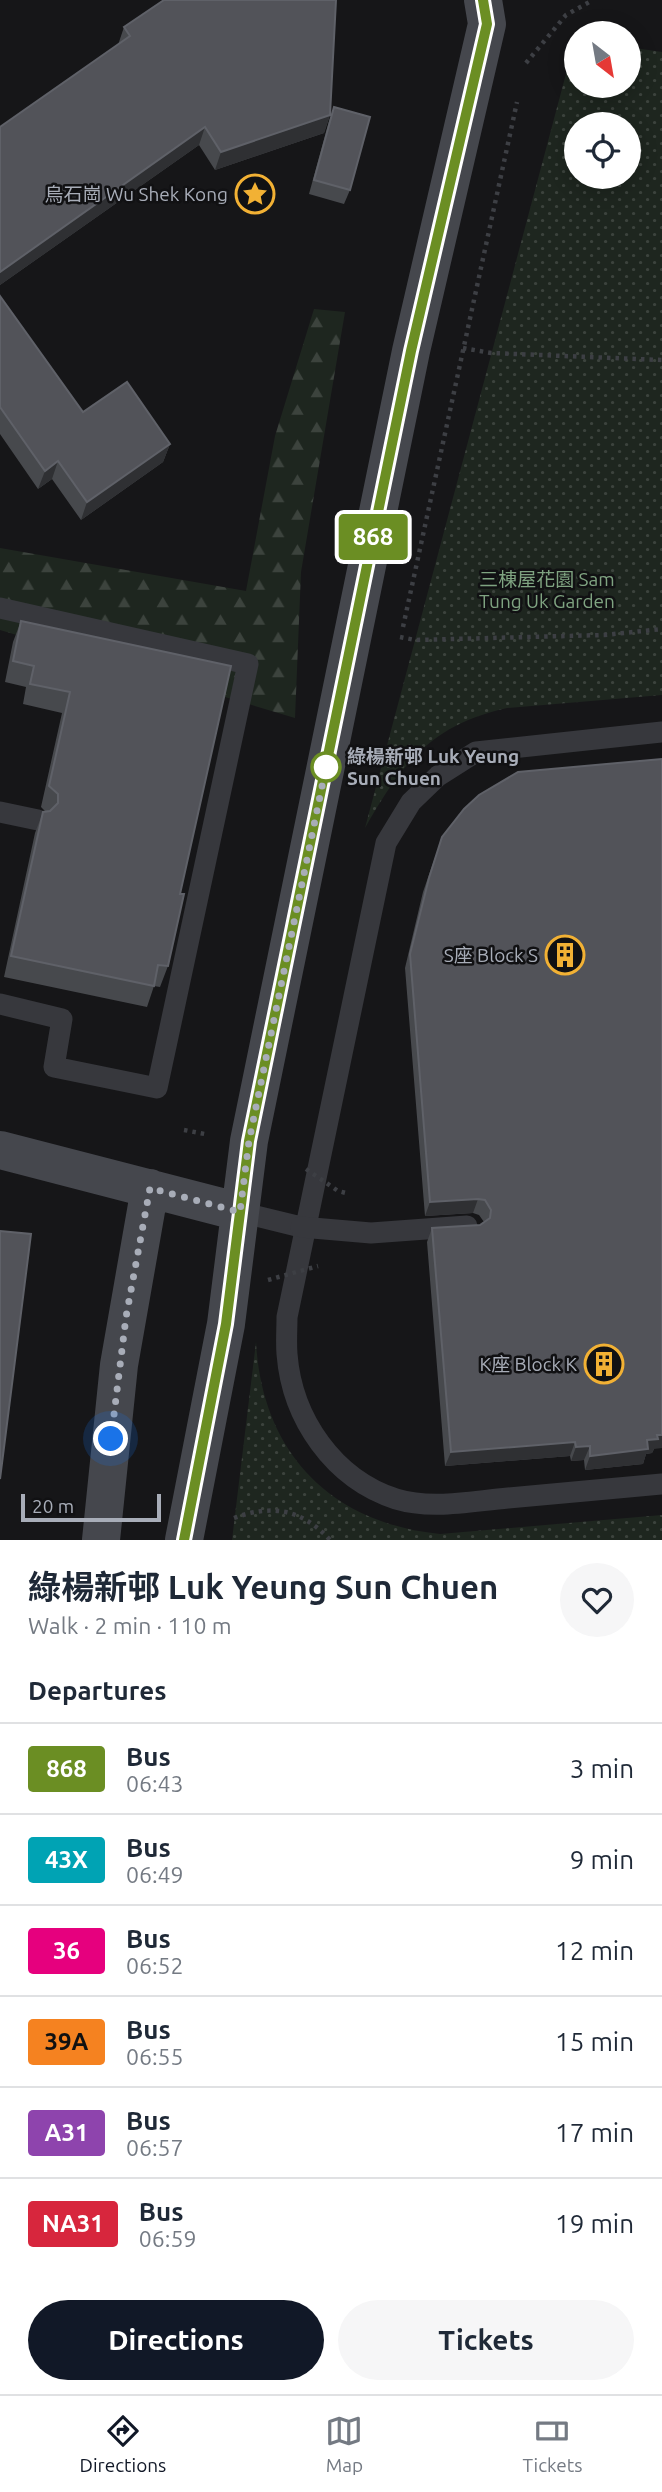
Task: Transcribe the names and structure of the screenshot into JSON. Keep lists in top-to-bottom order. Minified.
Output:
{"parks":["三棟屋花園 Sam Tung Uk Garden"],"places":{"place":["烏石崗 Wu Shek Kong"],"other":["綠楊新邨 Luk Yeung Sun Chuen"],"building":["S座 Block S","K座 Block K"]},"lines":["bus line 868"],"scale_bar":"20 m","north":"bottom right","page":{"on_map":"868","scale":"20 m","heading":[["綠楊新邨 Luk Yeung Sun Chuen","Walk · 2 min · 110 m"],"Departures"],"list":[{"mark":"868","name":"Bus","note":"06:43","value":"3 min"},{"mark":"43X","name":"Bus","note":"06:49","value":"9 min"},{"mark":"36","name":"Bus","note":"06:52","value":"12 min"},{"mark":"39A","name":"Bus","note":"06:55","value":"15 min"},{"mark":"A31","name":"Bus","note":"06:57","value":"17 min"},{"mark":"NA31","name":"Bus","note":"06:59","value":"19 min"}],"buttons":["Directions","Tickets"],"tabs":["Directions","Map","Tickets"]}}
